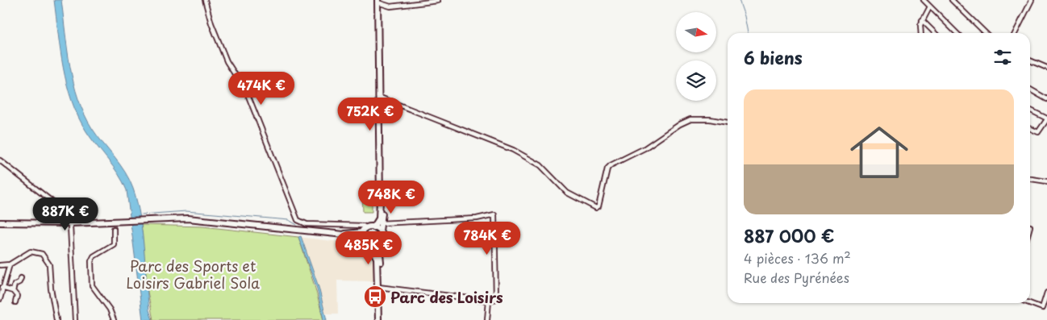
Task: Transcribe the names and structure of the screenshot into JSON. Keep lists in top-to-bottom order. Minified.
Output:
{"parks":["Parc des Sports et Loisirs Gabriel Sola"],"places":{"bus stop":["Parc des Loisirs"]},"north":"right","page":{"heading":"6 biens","price":["474K €","752K €","748K €","887K €","784K €","485K €"],"list":[{"name":"887 000 €","note":"4 pièces · 136 m² · Rue des Pyrénées"}]}}
